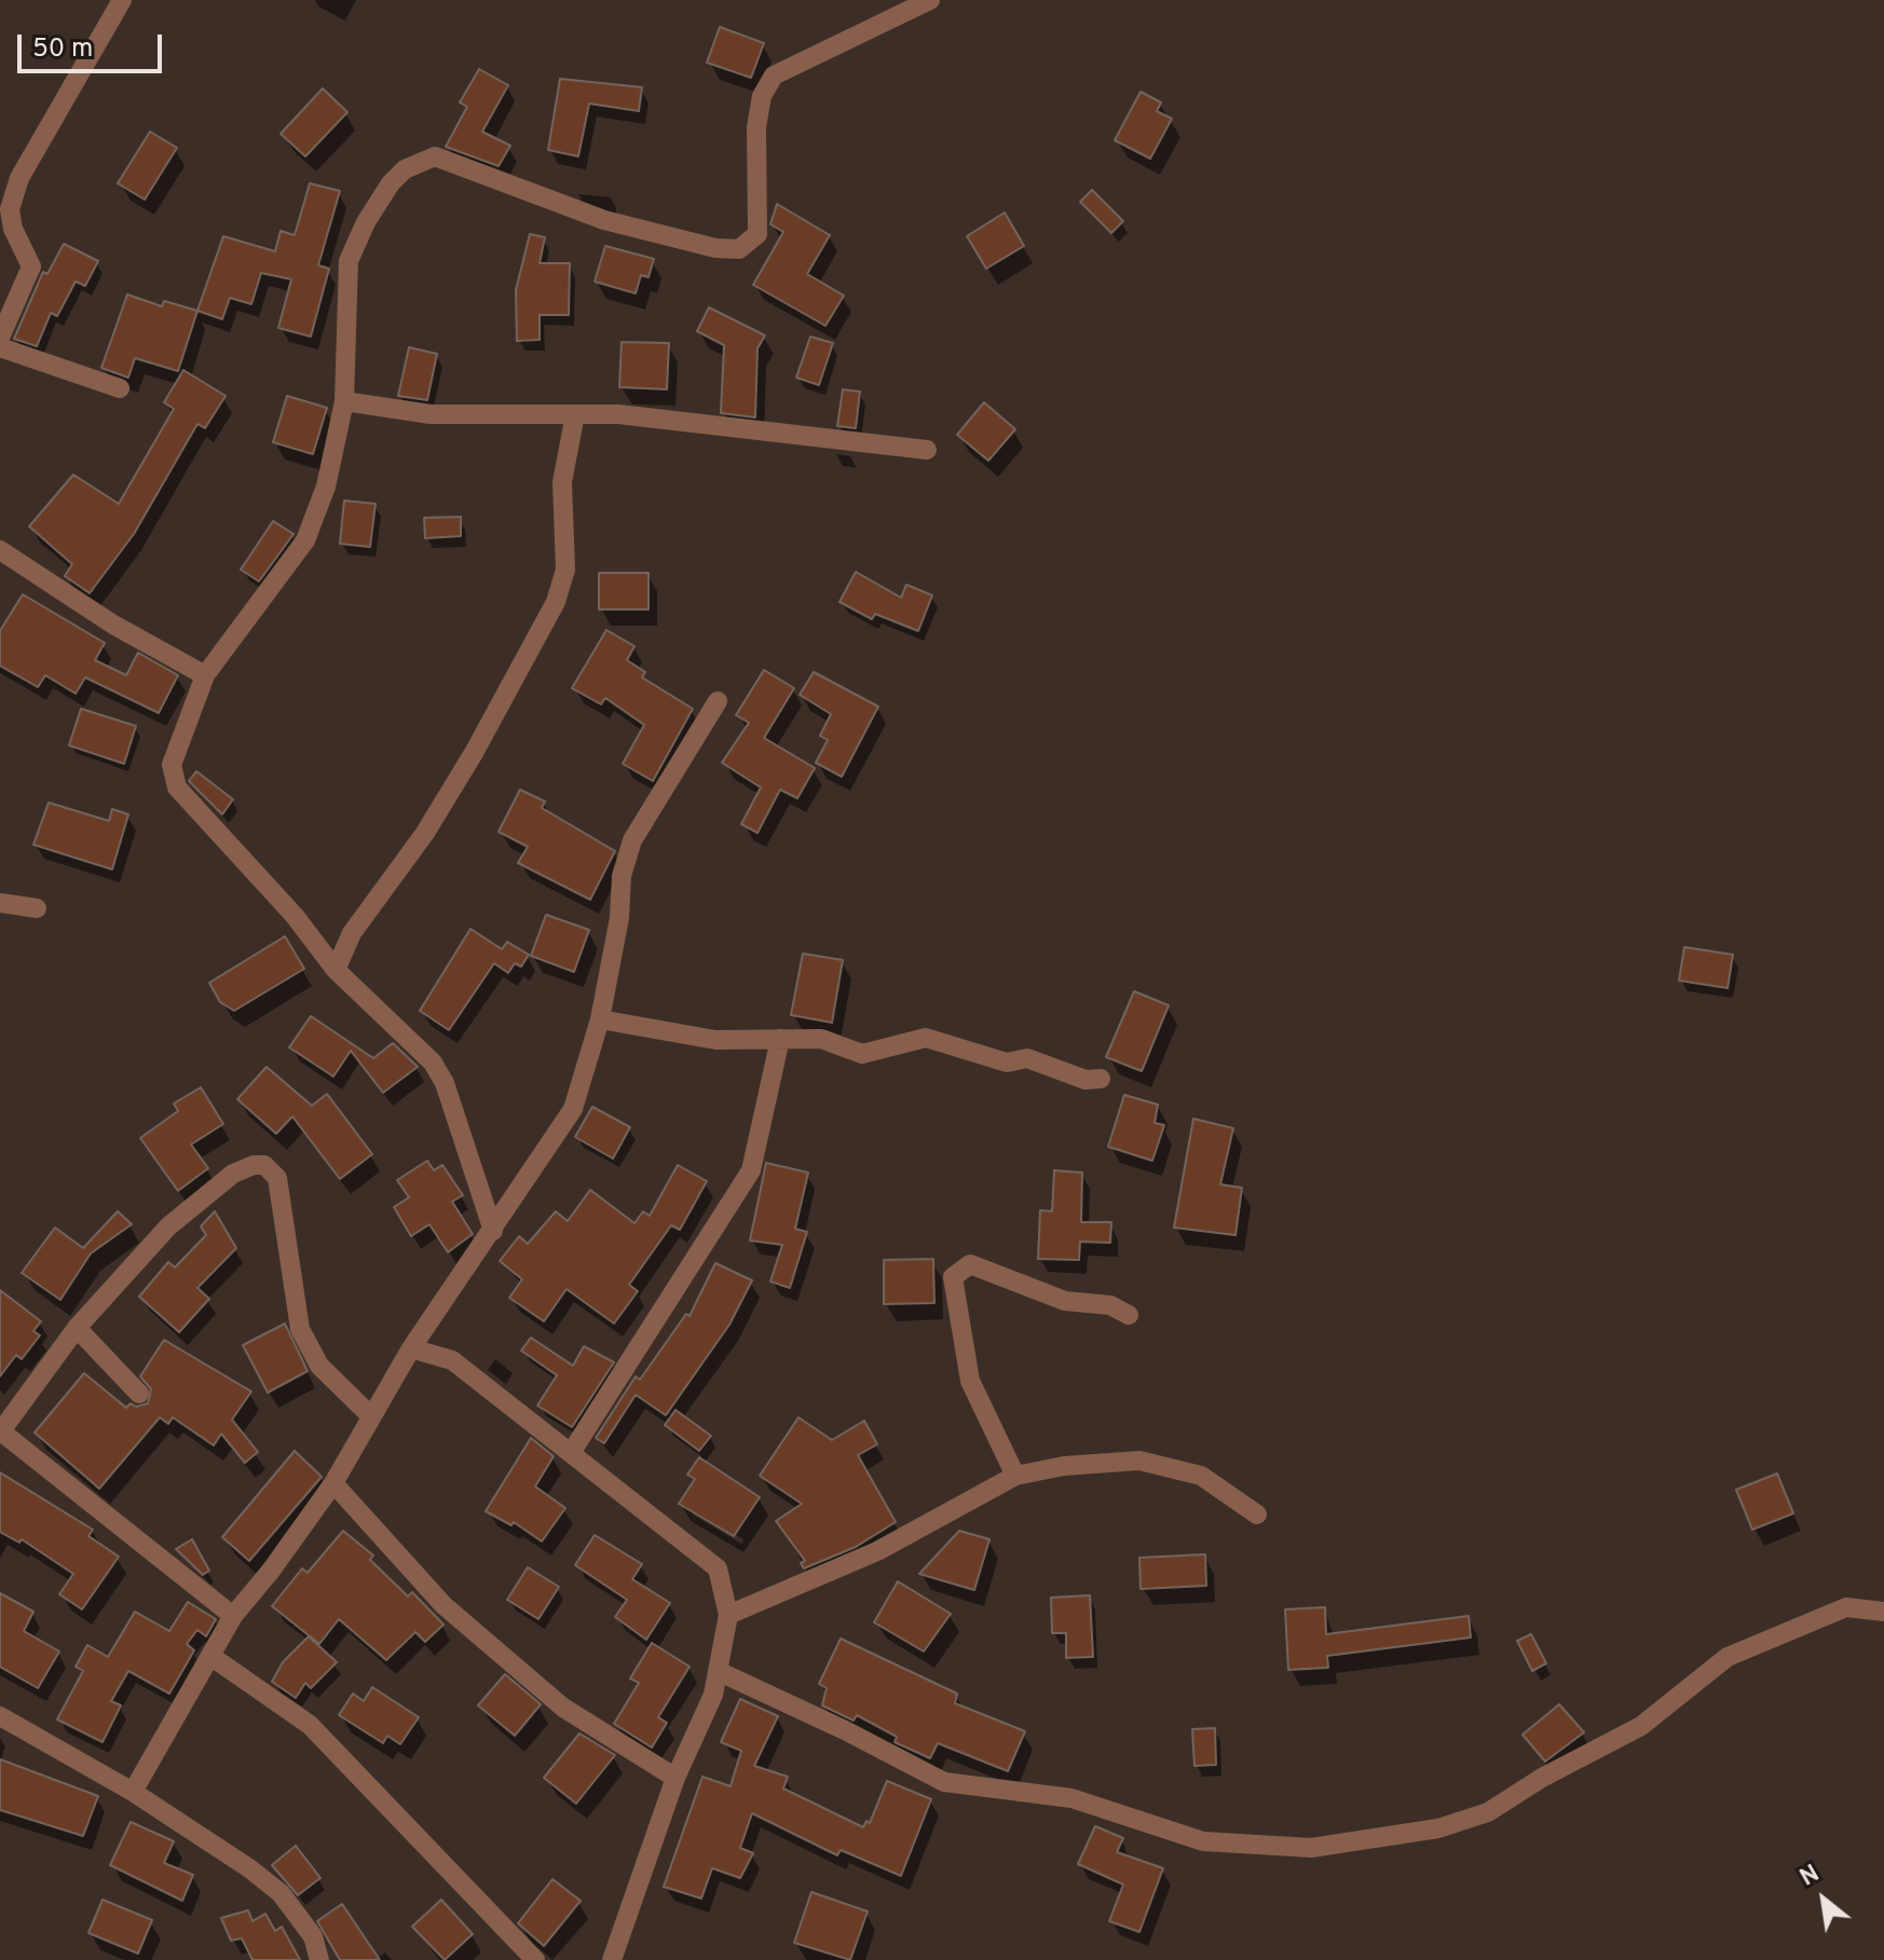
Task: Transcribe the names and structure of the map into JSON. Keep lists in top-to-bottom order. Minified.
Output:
{"scale_bar":"50 m","north":"top left"}
